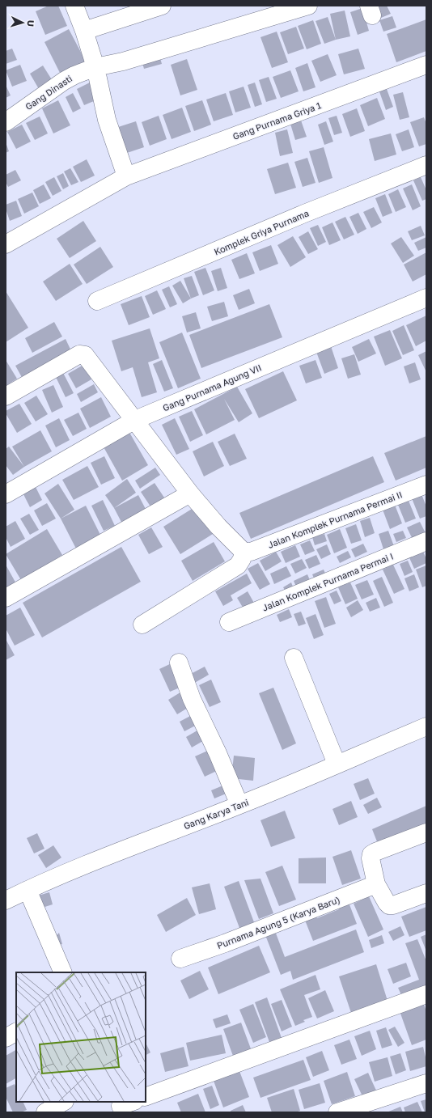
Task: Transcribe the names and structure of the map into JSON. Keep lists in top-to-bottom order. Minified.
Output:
{"streets":{"street":["Gang Dinasti","Gang Purnama Griya 1","Komplek Griya Purnama","Gang Purnama Agung VII","Jalan Komplek Purnama Permai II","Jalan Komplek Purnama Permai I","Gang Karya Tani","Purnama Agung 5 (Karya Baru)"]},"north":"right"}
